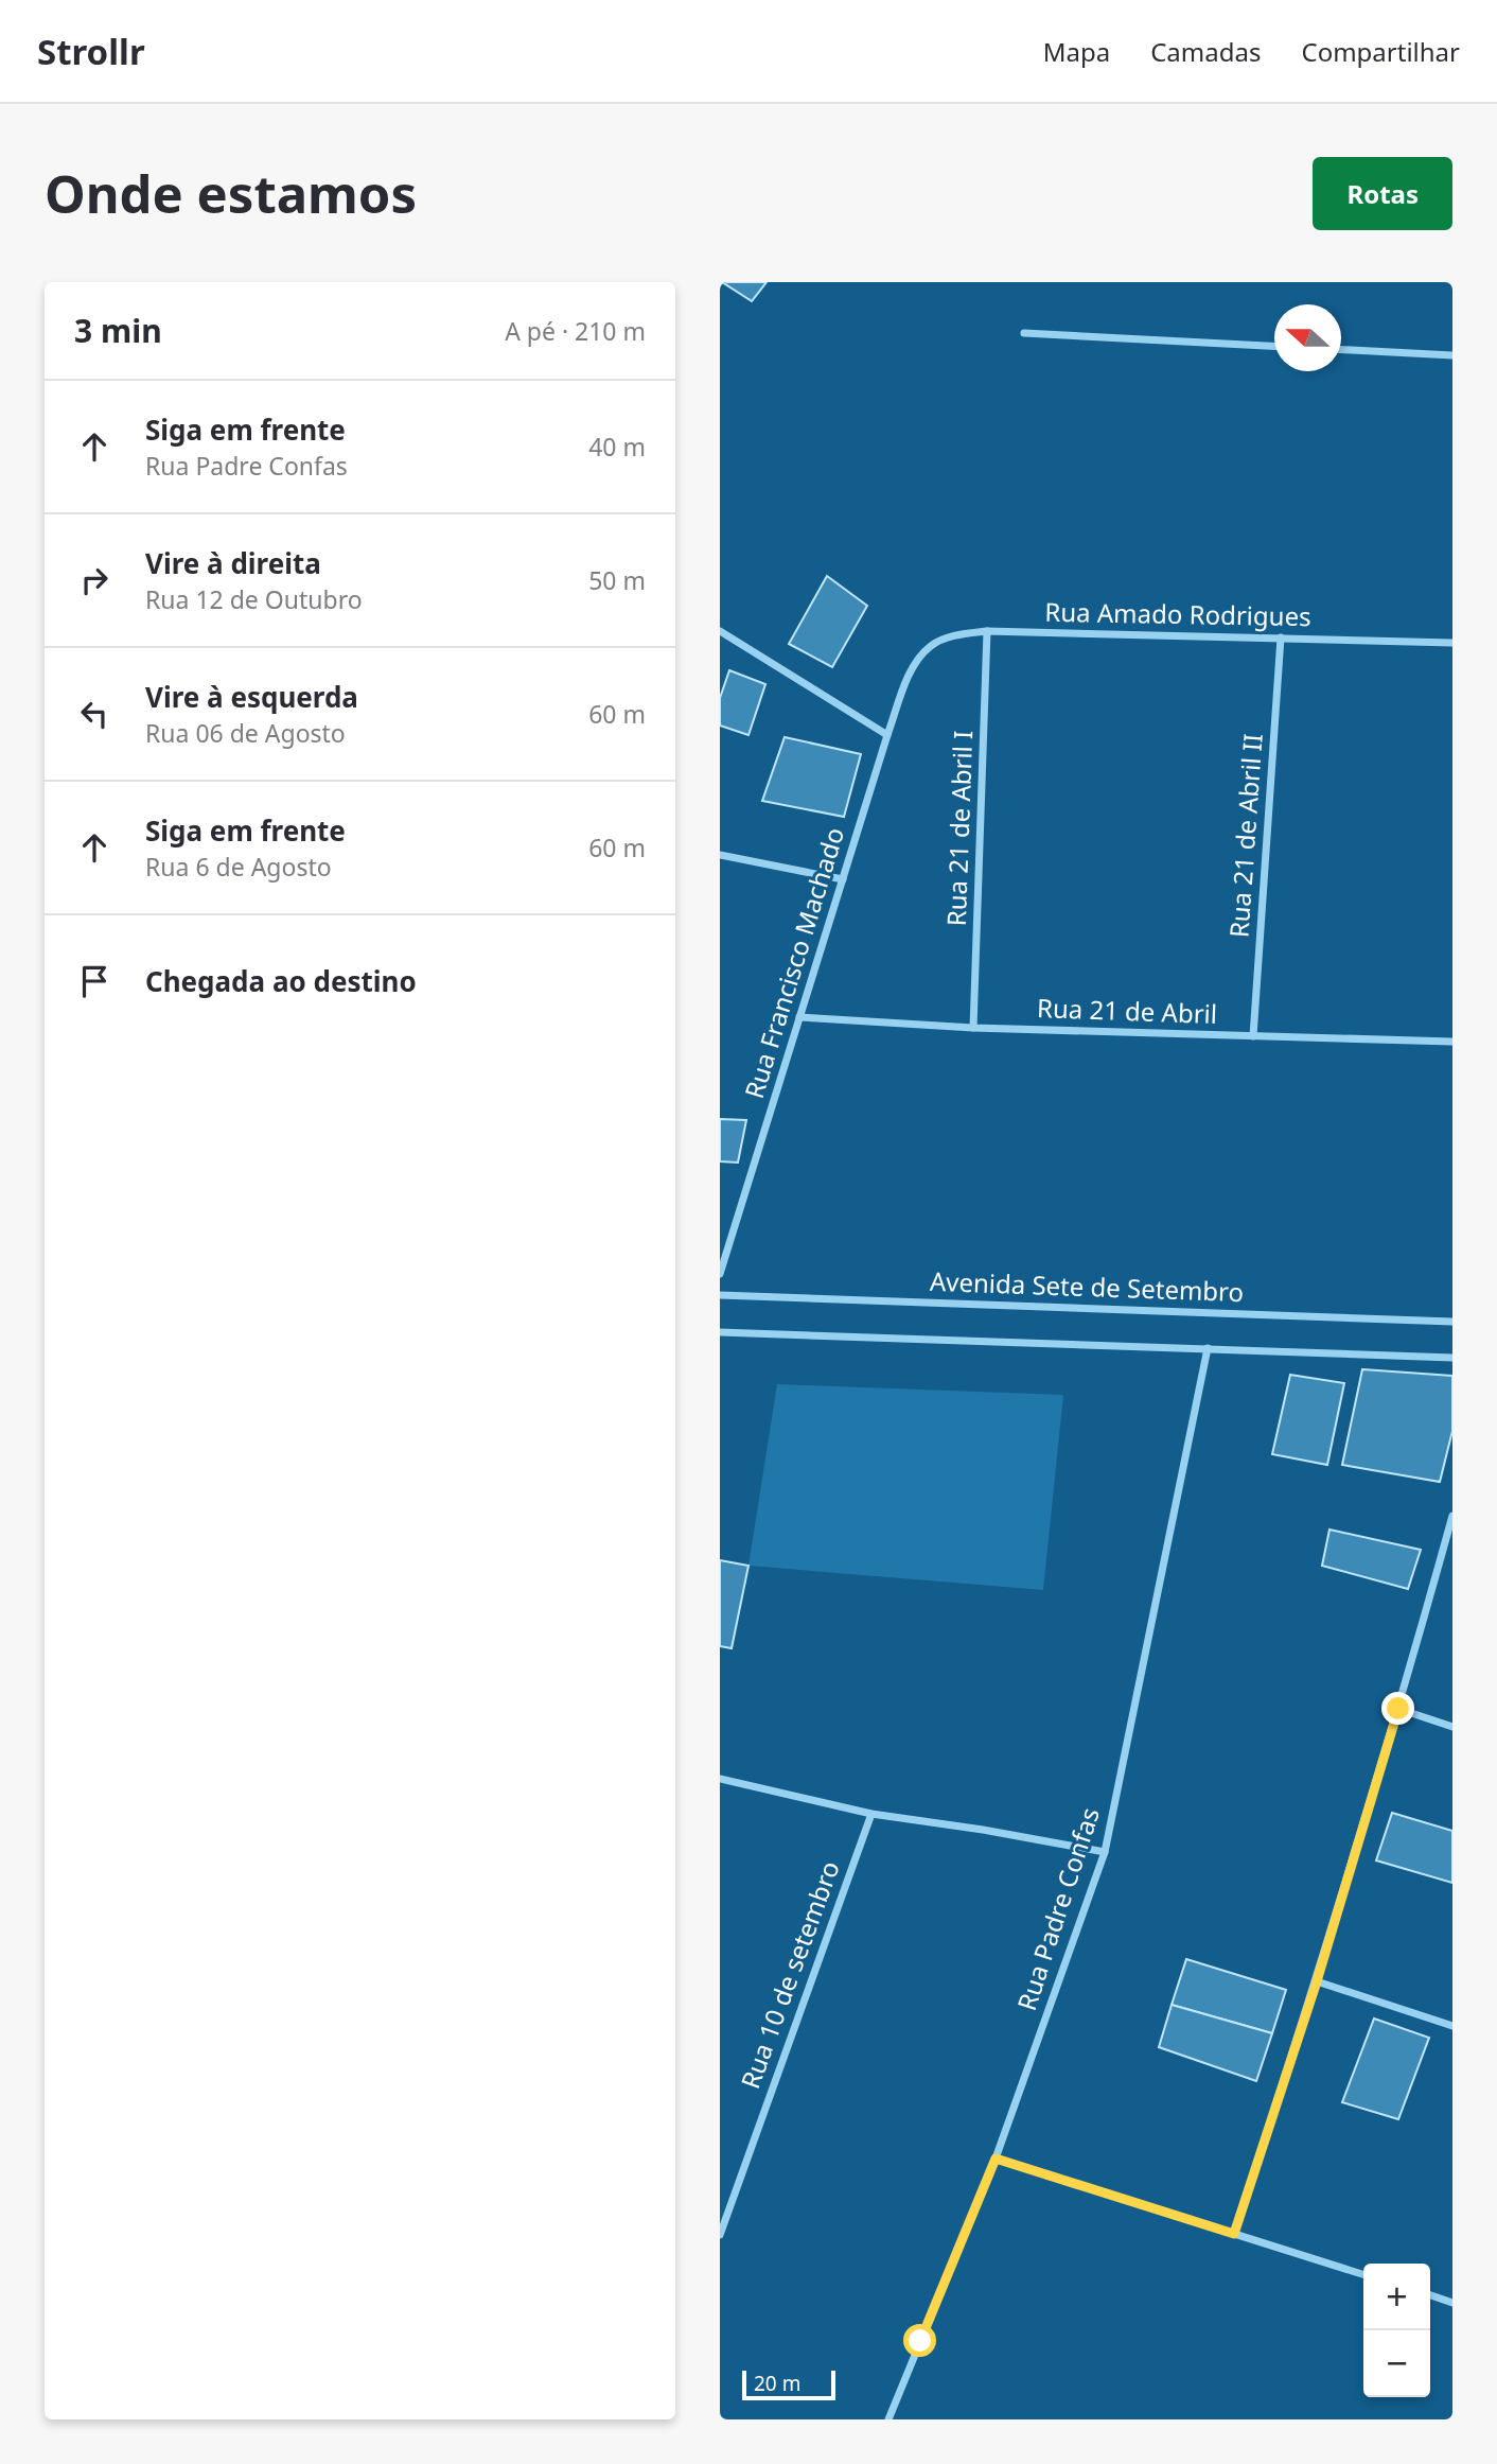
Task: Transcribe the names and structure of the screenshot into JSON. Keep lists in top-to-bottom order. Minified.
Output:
{"streets":{"street":["Rua Amado Rodrigues","Rua 21 de Abril I","Rua 21 de Abril II","Rua Francisco Machado","Rua 21 de Abril","Avenida Sete de Setembro","Rua Padre Confas","Rua 10 de setembro"]},"crossings":[["Rua Amado Rodrigues","Rua 21 de Abril I"],["Rua Amado Rodrigues","Rua 21 de Abril II"],["Rua Amado Rodrigues","Rua Francisco Machado"],["Rua 21 de Abril I","Rua 21 de Abril"],["Rua 21 de Abril II","Rua 21 de Abril"],["Rua Francisco Machado","Rua 21 de Abril"]],"scale_bar":"20 m","north":"left","page":{"header":"Strollr","nav":["Mapa","Camadas","Compartilhar"],"buttons":"Rotas","title":"Onde estamos","heading":["3 min","A pé · 210 m"],"list":[["Siga em frente","Rua Padre Confas","40 m"],["Vire à direita","Rua 12 de Outubro","50 m"],["Vire à esquerda","Rua 06 de Agosto","60 m"],["Siga em frente","Rua 6 de Agosto","60 m"],"Chegada ao destino"],"map_buttons":["+","−"],"scale":"20 m"}}
